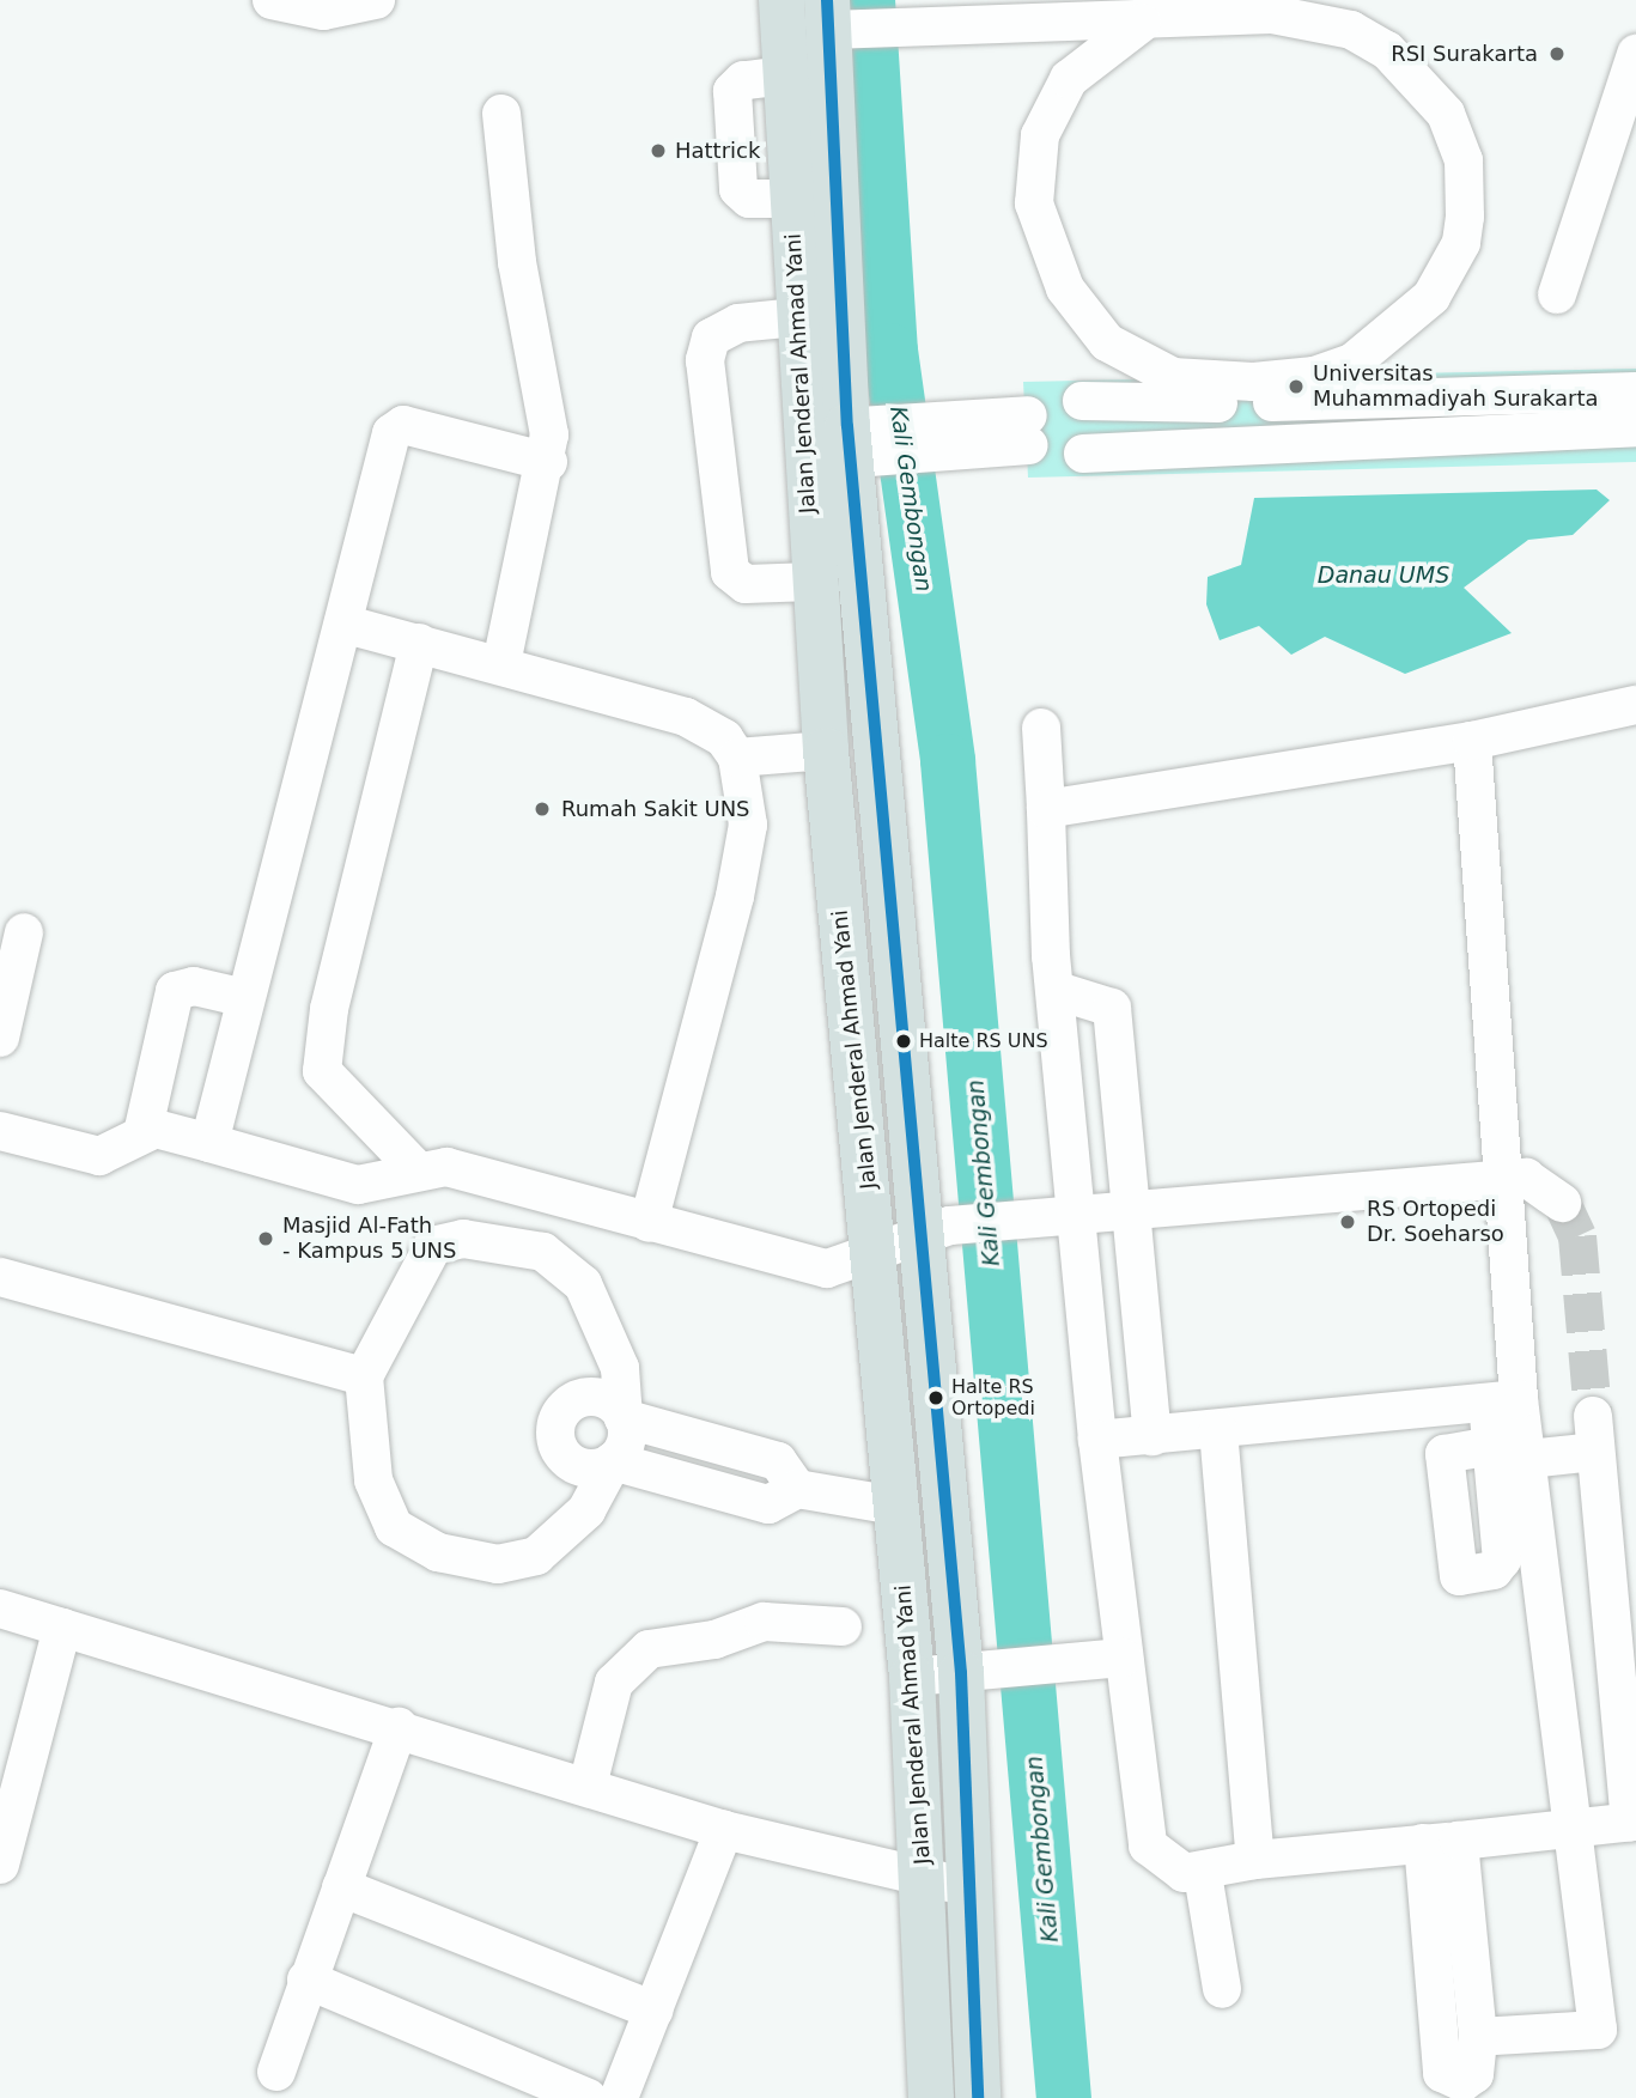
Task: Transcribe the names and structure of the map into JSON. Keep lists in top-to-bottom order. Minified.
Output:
{"streets":{"highway":["Jalan Jenderal Ahmad Yani"]},"water":["Kali Gembongan","Danau UMS"],"places":["RSI Surakarta","Hattrick","Universitas Muhammadiyah Surakarta","Rumah Sakit UNS","Halte RS UNS","RS Ortopedi Dr. Soeharso","Masjid Al-Fath - Kampus 5 UNS","Halte RS Ortopedi"]}
